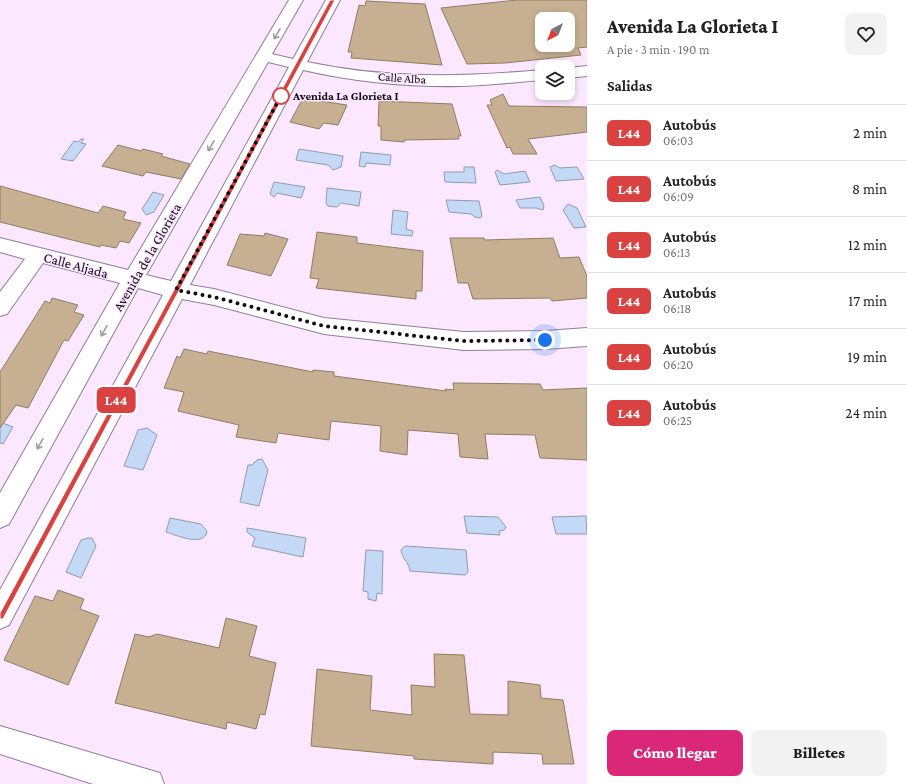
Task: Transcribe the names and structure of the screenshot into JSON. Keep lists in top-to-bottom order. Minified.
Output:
{"streets":{"street":["Calle Alba","Avenida de la Glorieta","Calle Aljada"]},"crossings":[["Calle Alba","Avenida de la Glorieta"],["Avenida de la Glorieta","Calle Aljada"]],"places":["Avenida La Glorieta I"],"lines":["bus line L44"],"north":"bottom left","page":{"on_map":"L44","heading":[["Avenida La Glorieta I","A pie · 3 min · 190 m"],"Salidas"],"list":[{"mark":"L44","name":"Autobús","note":"06:03","value":"2 min"},{"mark":"L44","name":"Autobús","note":"06:09","value":"8 min"},{"mark":"L44","name":"Autobús","note":"06:13","value":"12 min"},{"mark":"L44","name":"Autobús","note":"06:18","value":"17 min"},{"mark":"L44","name":"Autobús","note":"06:20","value":"19 min"},{"mark":"L44","name":"Autobús","note":"06:25","value":"24 min"}],"buttons":["Cómo llegar","Billetes"]}}
